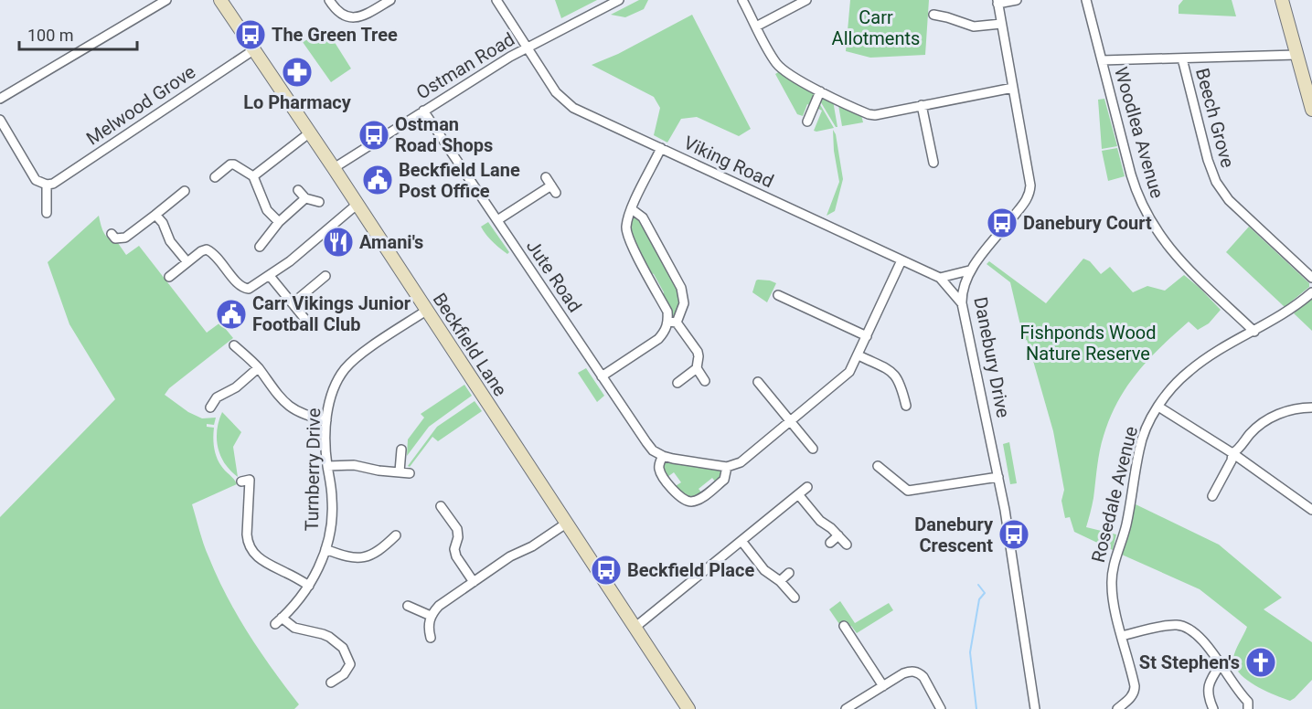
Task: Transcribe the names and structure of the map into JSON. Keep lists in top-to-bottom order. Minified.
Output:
{"streets":{"street":["Ostman Road","Melwood Grove","Beech Grove","Woodlea Avenue","Viking Road","Jute Road","Beckfield Lane","Danebury Drive","Turnberry Drive","Rosedale Avenue"]},"crossings":[["Ostman Road","Viking Road"],["Ostman Road","Jute Road"],["Ostman Road","Beckfield Lane"],["Melwood Grove","Beckfield Lane"],["Woodlea Avenue","Rosedale Avenue"],["Viking Road","Danebury Drive"],["Beckfield Lane","Turnberry Drive"]],"parks":["Carr Allotments","Fishponds Wood Nature Reserve"],"places":{"bus stop":["The Green Tree","Ostman Road Shops","Danebury Court","Danebury Crescent","Beckfield Place"],"pharmacy":["Lo Pharmacy"],"public building":["Beckfield Lane Post Office","Carr Vikings Junior Football Club"],"restaurant":["Amani's"],"church":["St Stephen's"]},"scale_bar":"100 m"}
